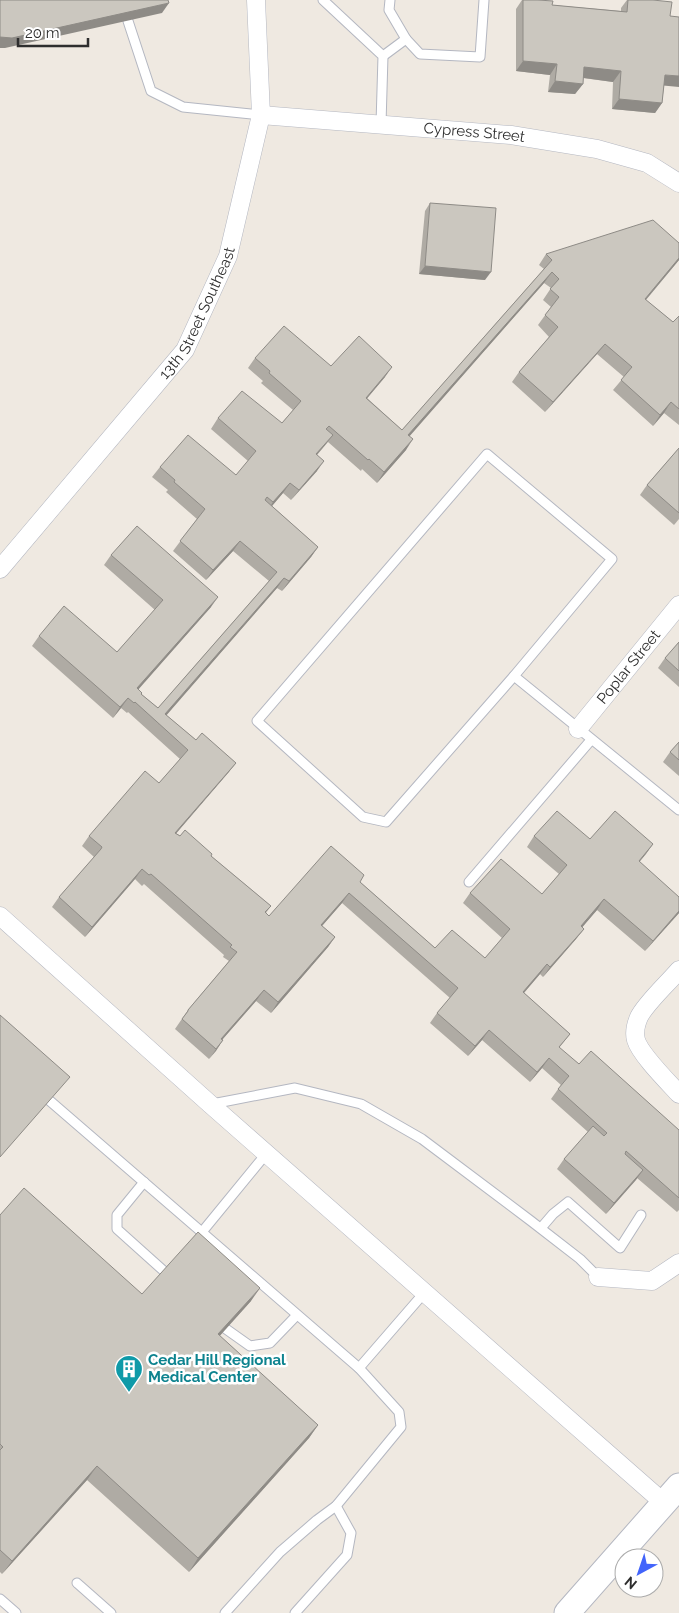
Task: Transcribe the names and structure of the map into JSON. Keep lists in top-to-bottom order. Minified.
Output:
{"streets":{"street":["Cypress Street","13th Street Southeast","Poplar Street"]},"crossings":[["Cypress Street","13th Street Southeast"]],"places":{"building":["Cedar Hill Regional Medical Center"]},"scale_bar":"20 m","north":"bottom left"}
